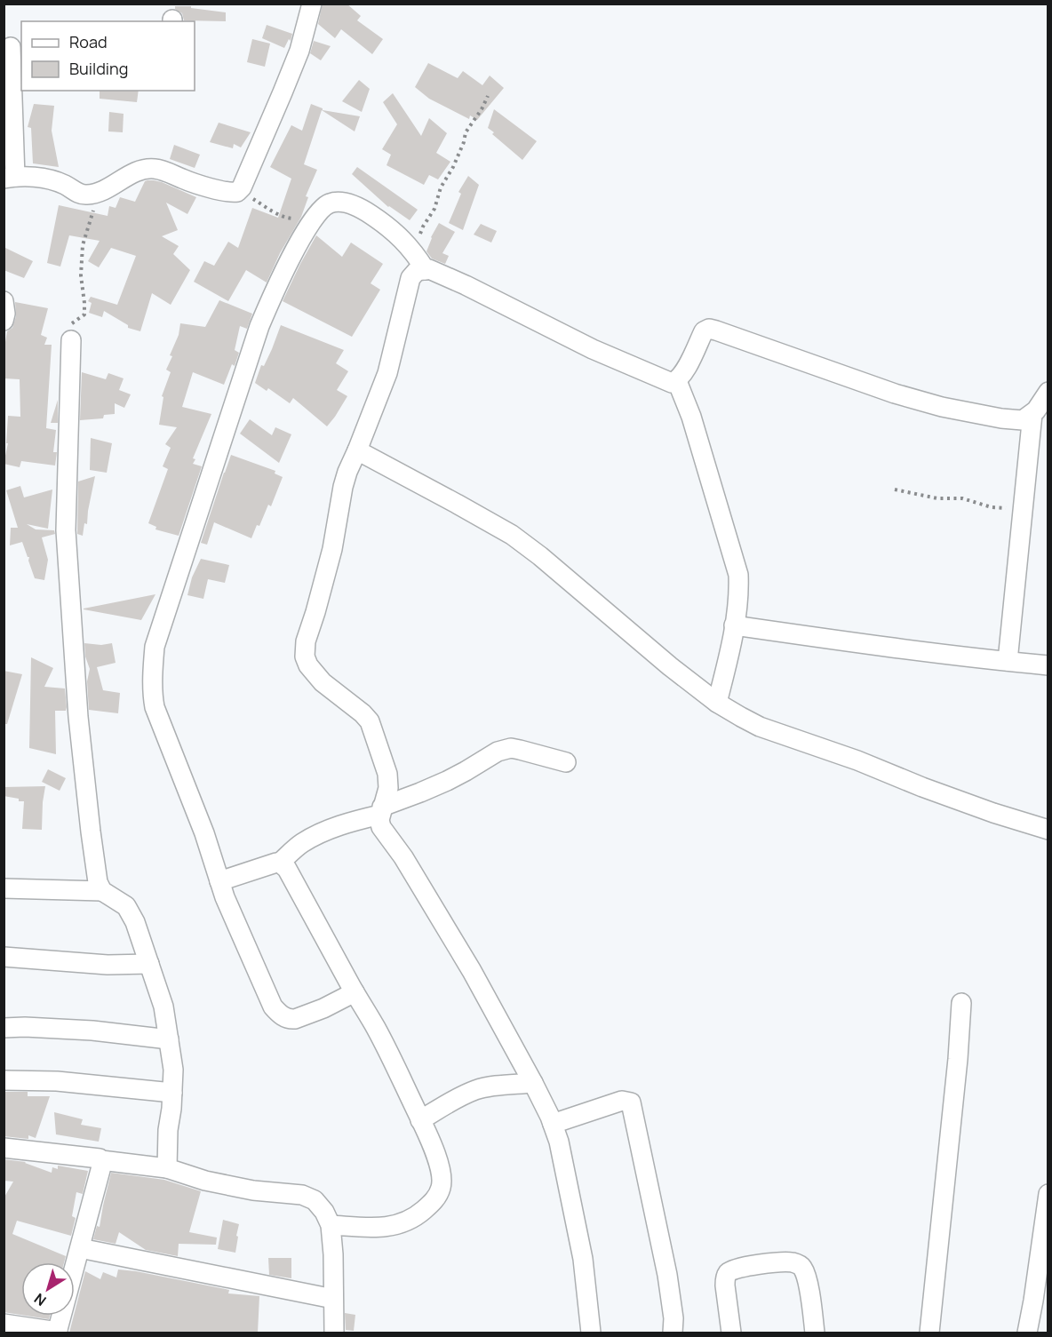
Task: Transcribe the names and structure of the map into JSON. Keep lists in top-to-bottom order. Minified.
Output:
{"legend":["Road","Building"],"north":"bottom left"}
